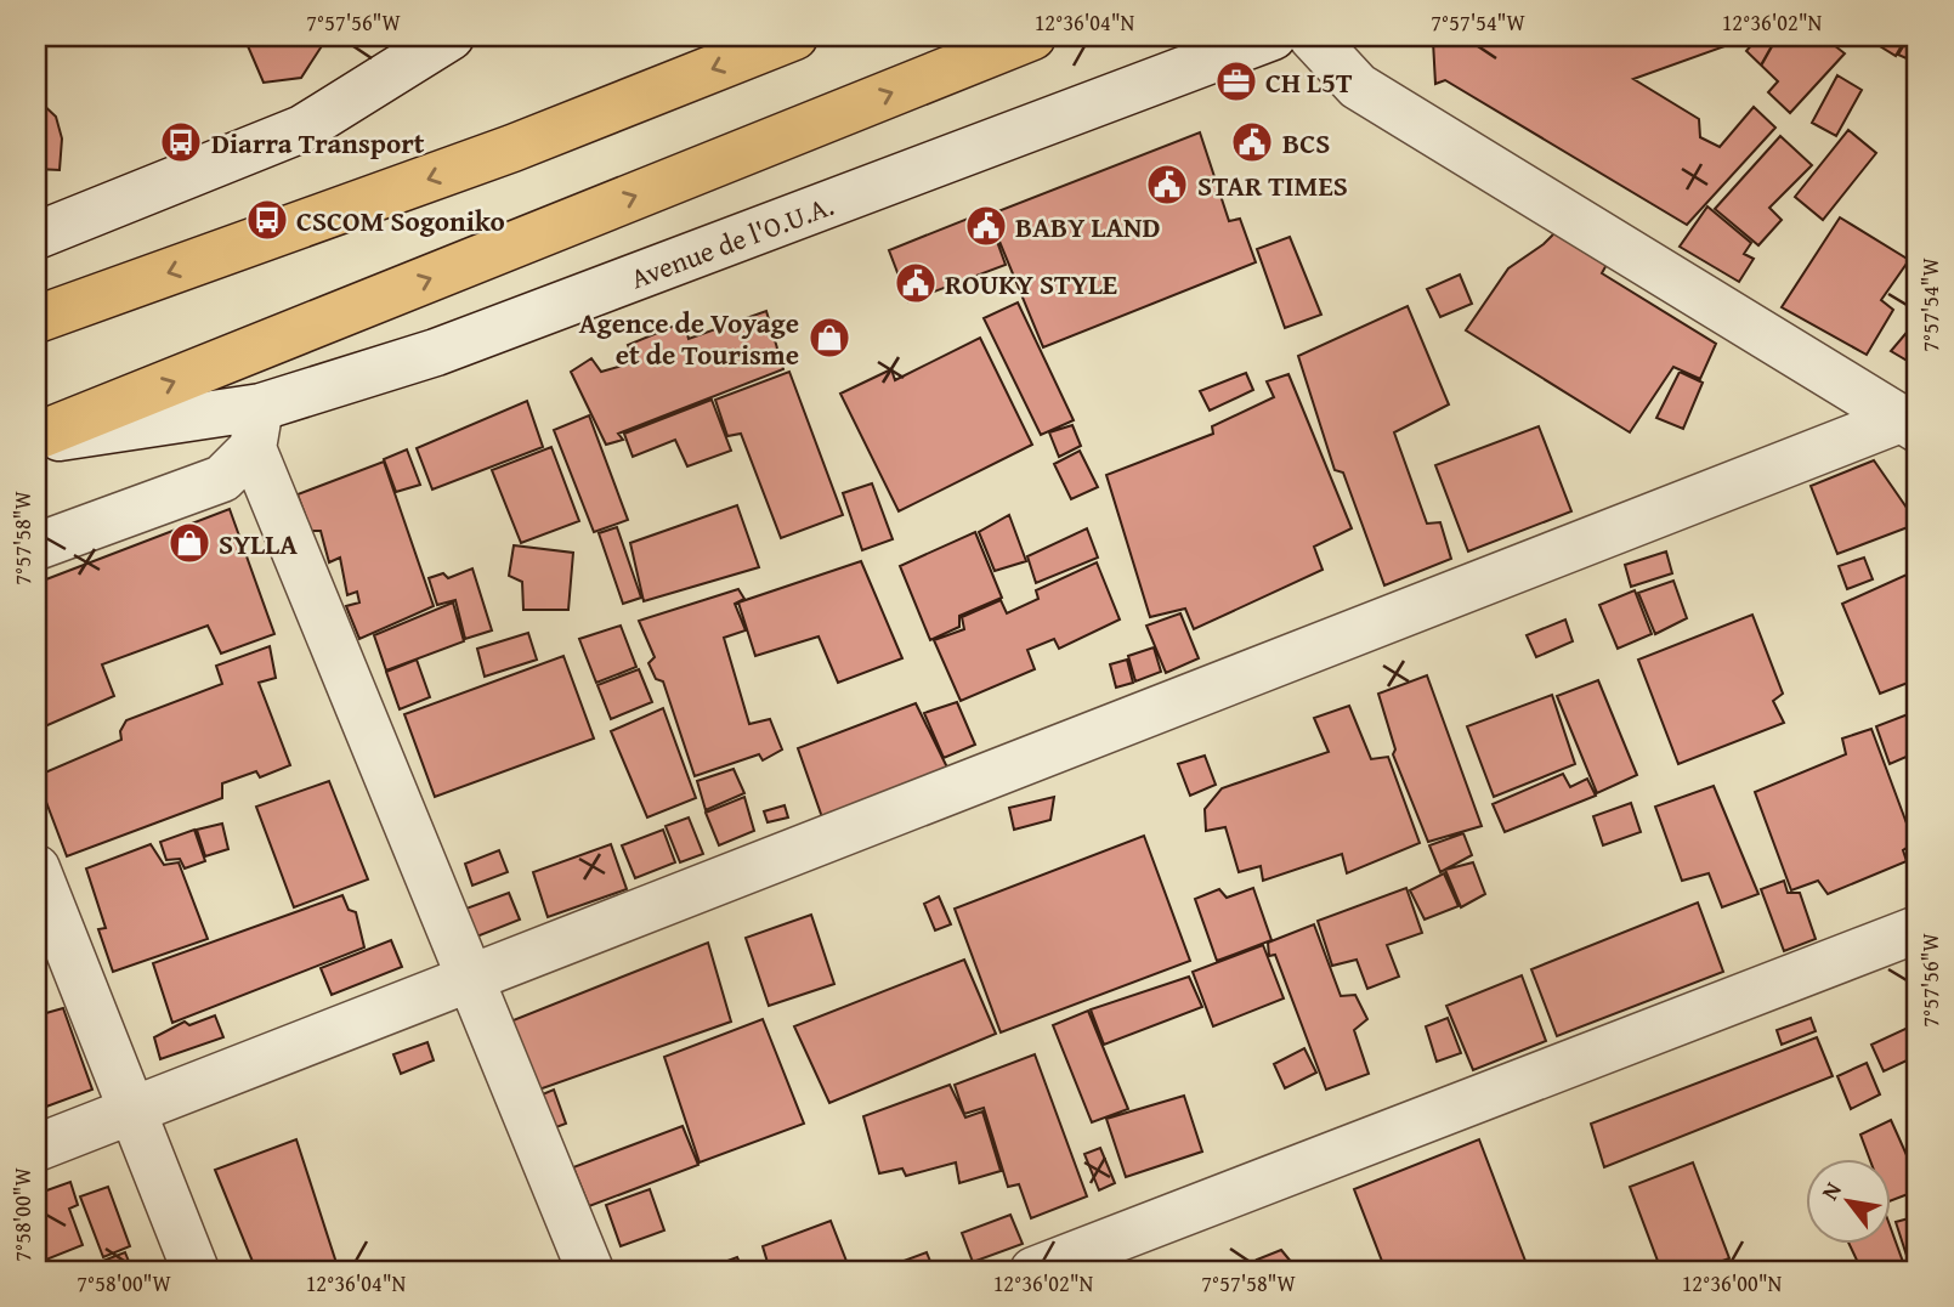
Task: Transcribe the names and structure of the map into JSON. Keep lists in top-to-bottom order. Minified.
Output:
{"streets":{"street":["Avenue de l'O.U.A."]},"places":{"office":["CH L5T"],"bus stop":["Diarra Transport","CSCOM Sogoniko"],"public building":["BCS","STAR TIMES","BABY LAND","ROUKY STYLE"],"shop":["Agence de Voyage et de Tourisme","SYLLA"]},"north":"top left","coordinates":["7°57'56\"W","12°36'04\"N","7°57'54\"W","12°36'02\"N","7°57'58\"W","7°58'00\"W","12°36'00\"N"]}
